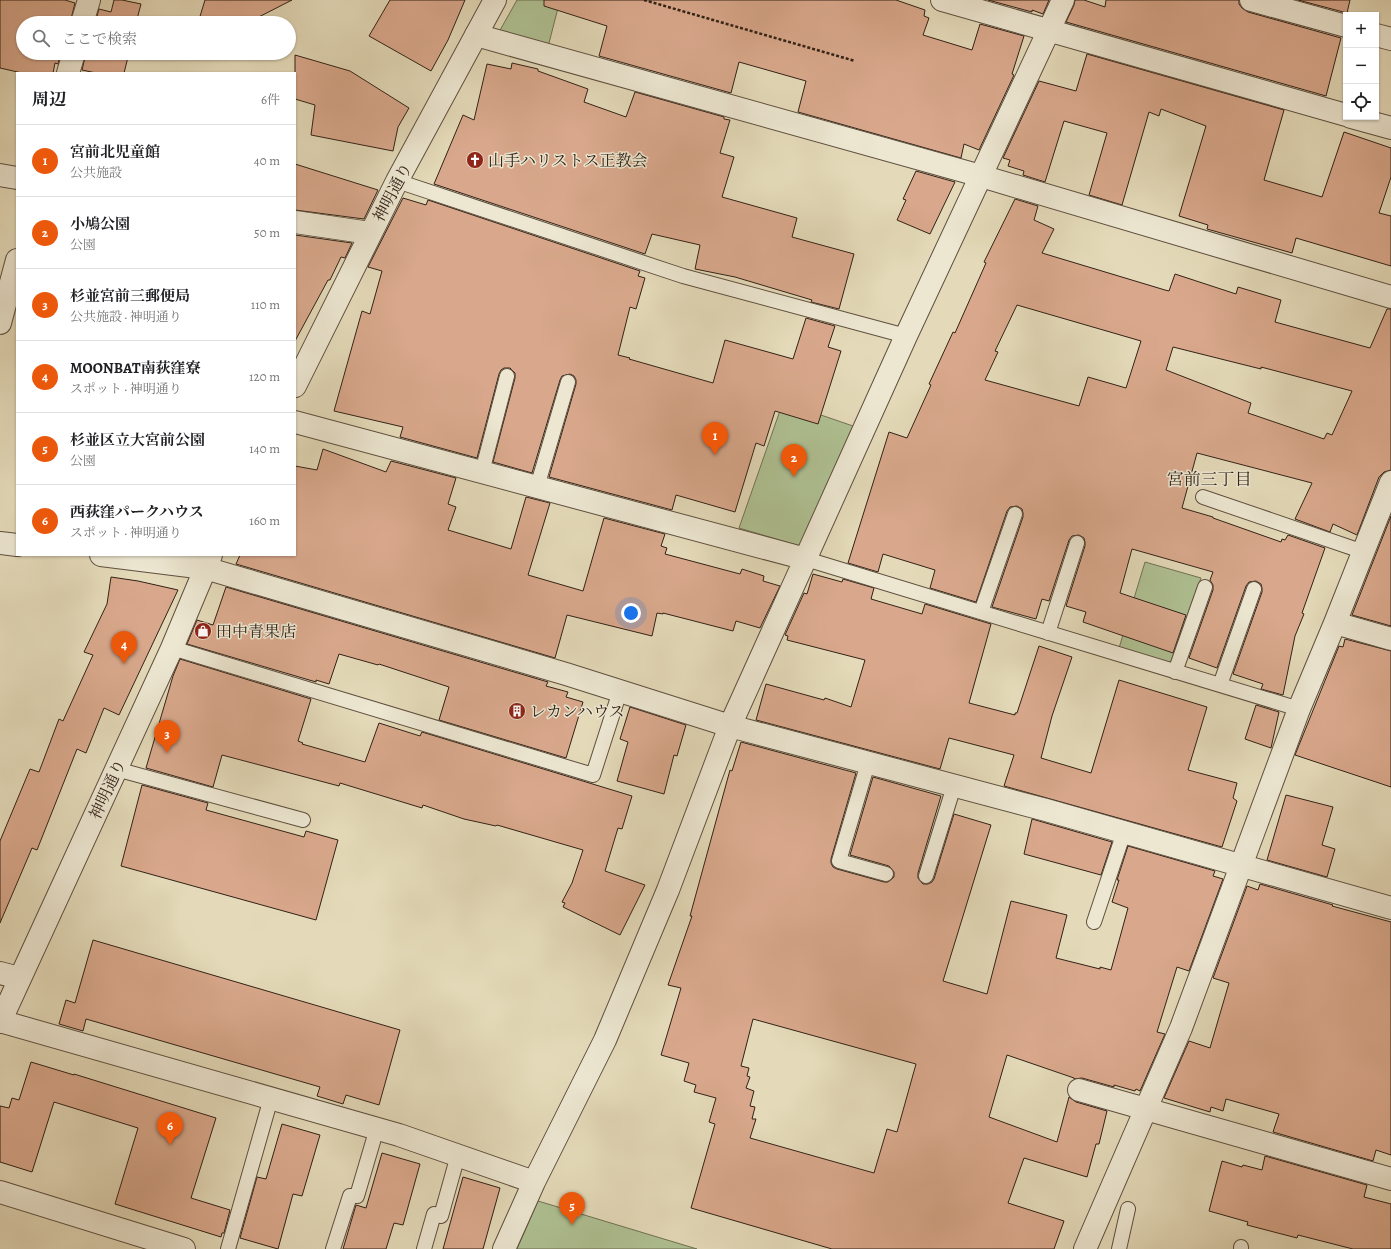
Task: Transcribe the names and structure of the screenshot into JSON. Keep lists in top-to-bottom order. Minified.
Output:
{"streets":{"street":["神明通り"]},"districts":["宮前三丁目"],"places":{"church":["山手ハリストス正教会"],"shop":["田中青果店"],"building":["レカンハウス"]},"page":{"map_buttons":["+","−"],"search":"ここで検索","heading":["周辺","6件"],"list":[{"mark":"1","name":"宮前北児童館","note":"公共施設","value":"40 m"},{"mark":"2","name":"小鳩公園","note":"公園","value":"50 m"},{"mark":"3","name":"杉並宮前三郵便局","note":"公共施設 · 神明通り","value":"110 m"},{"mark":"4","name":"MOONBAT南荻窪寮","note":"スポット · 神明通り","value":"120 m"},{"mark":"5","name":"杉並区立大宮前公園","note":"公園","value":"140 m"},{"mark":"6","name":"西荻窪パークハウス","note":"スポット · 神明通り","value":"160 m"}],"pins":["1","2","4","3","6","5"]}}
